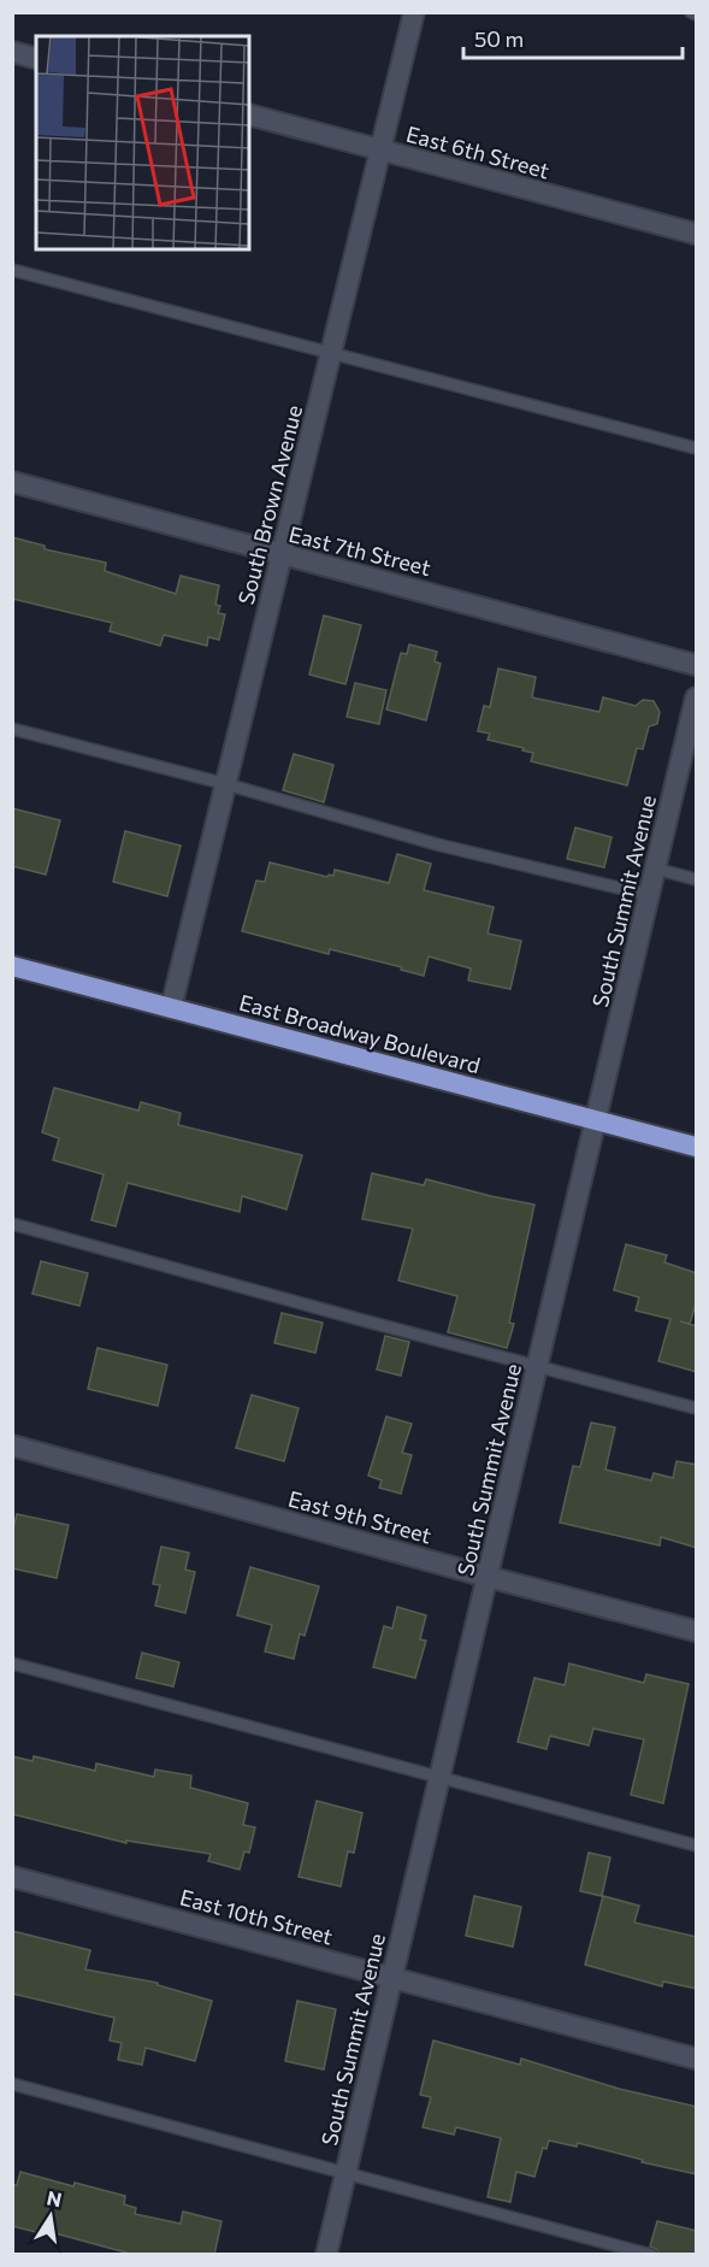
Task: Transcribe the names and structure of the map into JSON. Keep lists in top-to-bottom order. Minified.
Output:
{"streets":{"highway":["East Broadway Boulevard"],"street":["East 6th Street","South Brown Avenue","East 7th Street","South Summit Avenue","East 9th Street","East 10th Street"]},"crossings":[["East 6th Street","South Brown Avenue"],["South Brown Avenue","East 7th Street"],["South Brown Avenue","East Broadway Boulevard"],["South Summit Avenue","East Broadway Boulevard"],["South Summit Avenue","East 9th Street"],["South Summit Avenue","East 10th Street"]],"scale_bar":"50 m","north":"top"}
